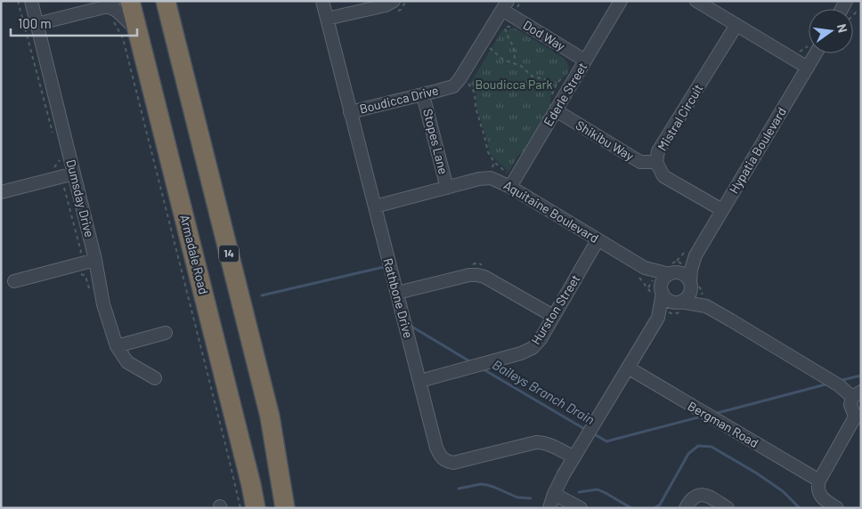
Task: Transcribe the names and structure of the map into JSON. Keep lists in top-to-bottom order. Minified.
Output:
{"streets":{"highway":["14","Armadale Road"],"street":["Dod Way","Ederle Street","Boudicca Drive","Mistral Circuit","Shikibu Way","Stopes Lane","Hypatia Boulevard","Dumsday Drive","Aquitaine Boulevard","Rathbone Drive","Hurston Street","Bergman Road"]},"crossings":[["Dod Way","Ederle Street"],["Dod Way","Boudicca Drive"],["Ederle Street","Shikibu Way"],["Ederle Street","Aquitaine Boulevard"],["Boudicca Drive","Stopes Lane"],["Boudicca Drive","Rathbone Drive"],["Mistral Circuit","Shikibu Way"],["Mistral Circuit","Hypatia Boulevard"],["Stopes Lane","Aquitaine Boulevard"],["Hypatia Boulevard","Aquitaine Boulevard"],["Aquitaine Boulevard","Rathbone Drive"],["Aquitaine Boulevard","Hurston Street"],["Rathbone Drive","Hurston Street"]],"water":["Baileys Branch Drain"],"parks":["Boudicca Park"],"scale_bar":"100 m","north":"right"}
